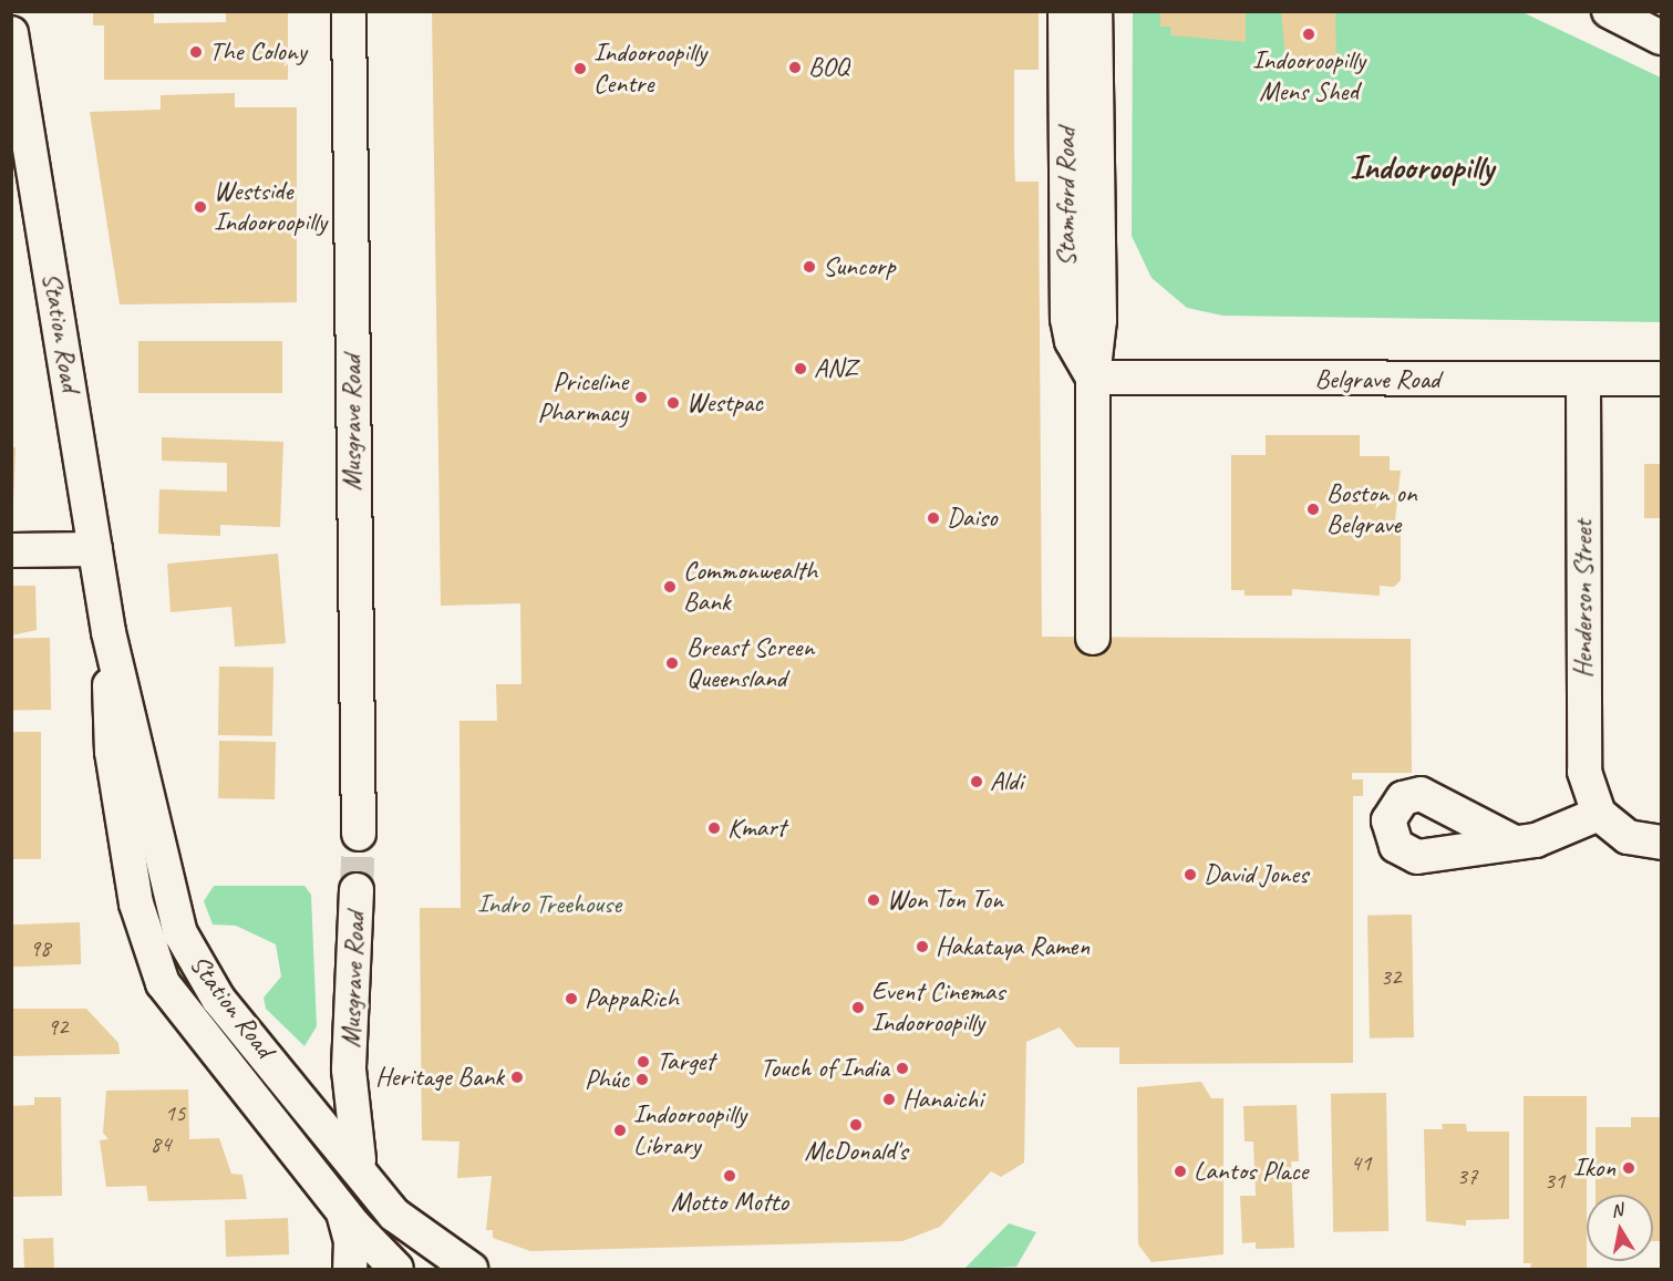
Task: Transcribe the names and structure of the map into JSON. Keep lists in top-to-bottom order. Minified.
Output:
{"streets":{"street":["Stamford Road","Station Road","Belgrave Road","Musgrave Road","Henderson Street"]},"crossings":[["Stamford Road","Belgrave Road"],["Station Road","Musgrave Road"],["Belgrave Road","Henderson Street"]],"districts":["Indooroopilly"],"parks":["Indro Treehouse"],"places":["Indooroopilly Mens Shed","The Colony","BOQ","Indooroopilly Centre","Westside Indooroopilly","Suncorp","ANZ","Priceline Pharmacy","Westpac","Boston on Belgrave","Daiso","Commonwealth Bank","Breast Screen Queensland","Aldi","Kmart","David Jones","Won Ton Ton","Hakataya Ramen","PappaRich","Event Cinemas Indooroopilly","Target","Touch of India","Heritage Bank","Phúc","Hanaichi","McDonald's","Indooroopilly Library","Ikon","Lantos Place","Motto Motto"],"house_numbers":["98","32","92","15","84","41","37","31"],"north":"top"}
